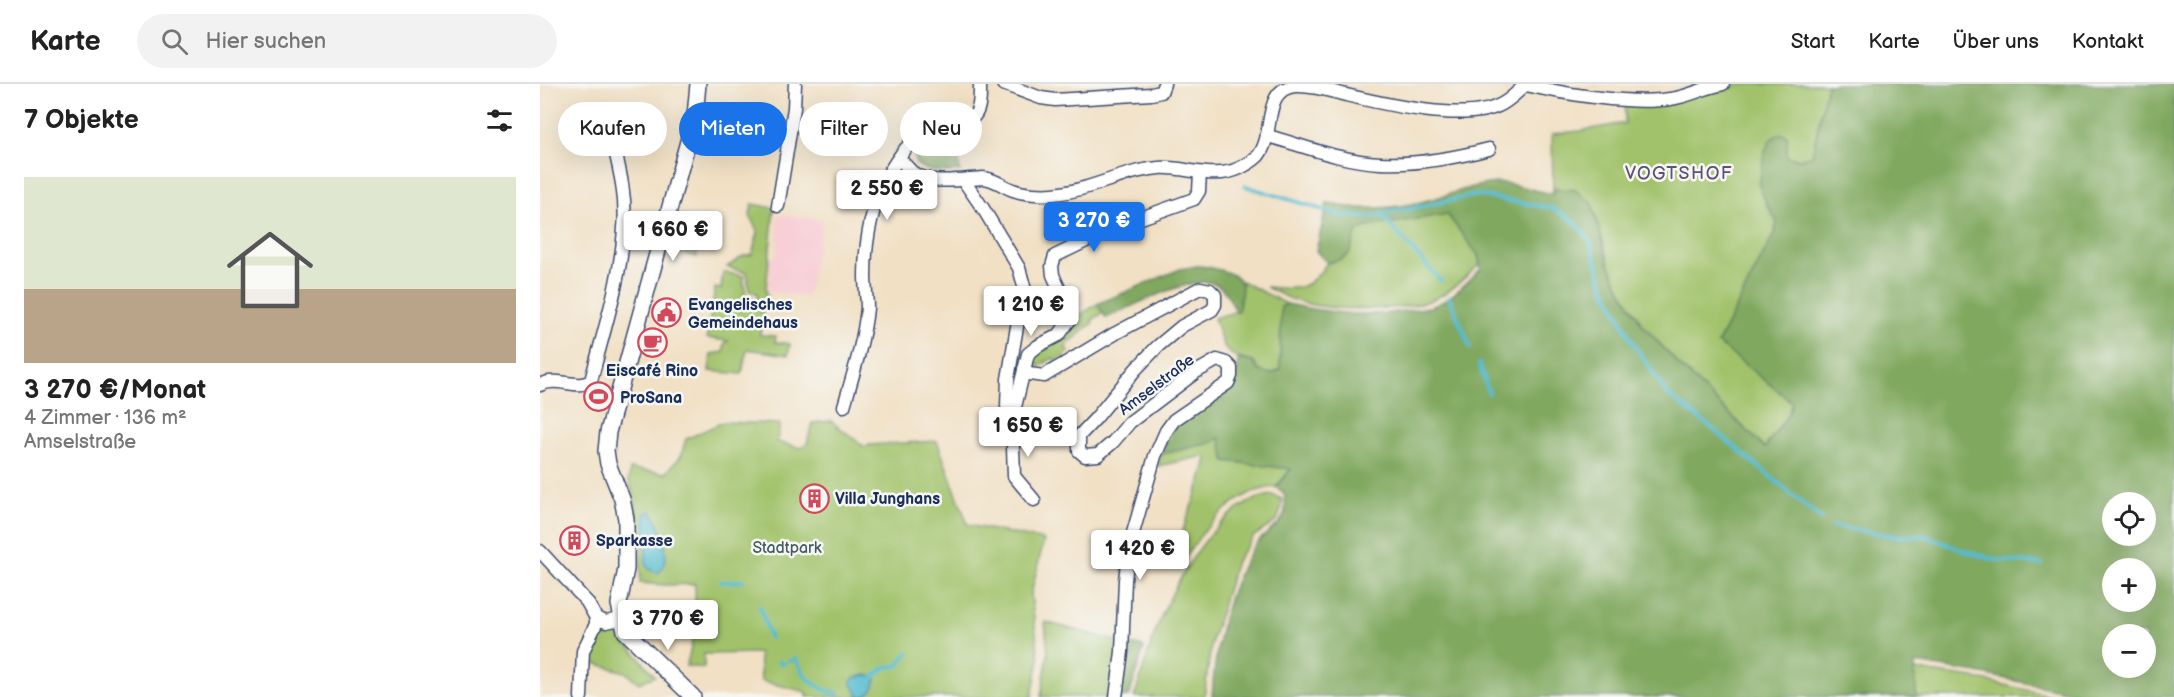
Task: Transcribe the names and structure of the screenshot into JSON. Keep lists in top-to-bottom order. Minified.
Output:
{"streets":{"street":["Amselstraße"]},"districts":["VOGTSHOF"],"parks":["Stadtpark"],"places":{"public building":["Evangelisches Gemeindehaus"],"cafe":["Eiscafé Rino"],"sports":["ProSana"],"building":["Villa Junghans","Sparkasse"]},"page":{"header":"Karte","search":"Hier suchen","nav":["Start","Karte","Über uns","Kontakt"],"heading":"7 Objekte","chip":["Kaufen","Mieten","Filter","Neu"],"list":[{"name":"3 270 €/Monat","note":"4 Zimmer · 136 m² · Amselstraße"}],"price":["2 550 €","3 270 €","1 660 €","1 210 €","1 650 €","1 420 €","3 770 €"],"map_buttons":["+","−"]}}
